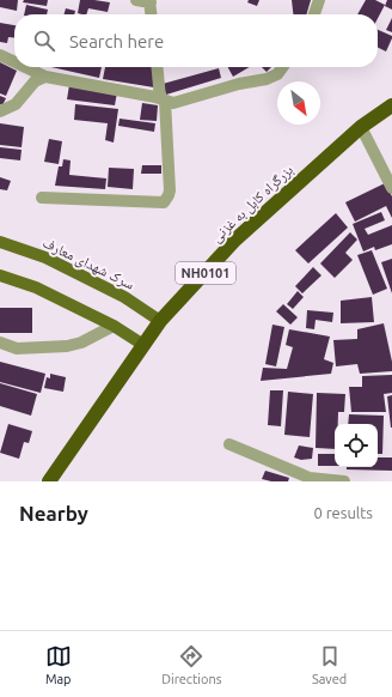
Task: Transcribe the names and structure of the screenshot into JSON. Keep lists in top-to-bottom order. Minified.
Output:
{"streets":{"highway":["بزرگراه کابل به غزنی","NH0101"],"main road":["سرک شهدای معارف"]},"crossings":[["بزرگراه کابل به غزنی","سرک شهدای معارف"]],"north":"bottom right","page":{"search":"Search here","heading":["Nearby","0 results"],"nav":["Map","Directions","Saved"]}}
